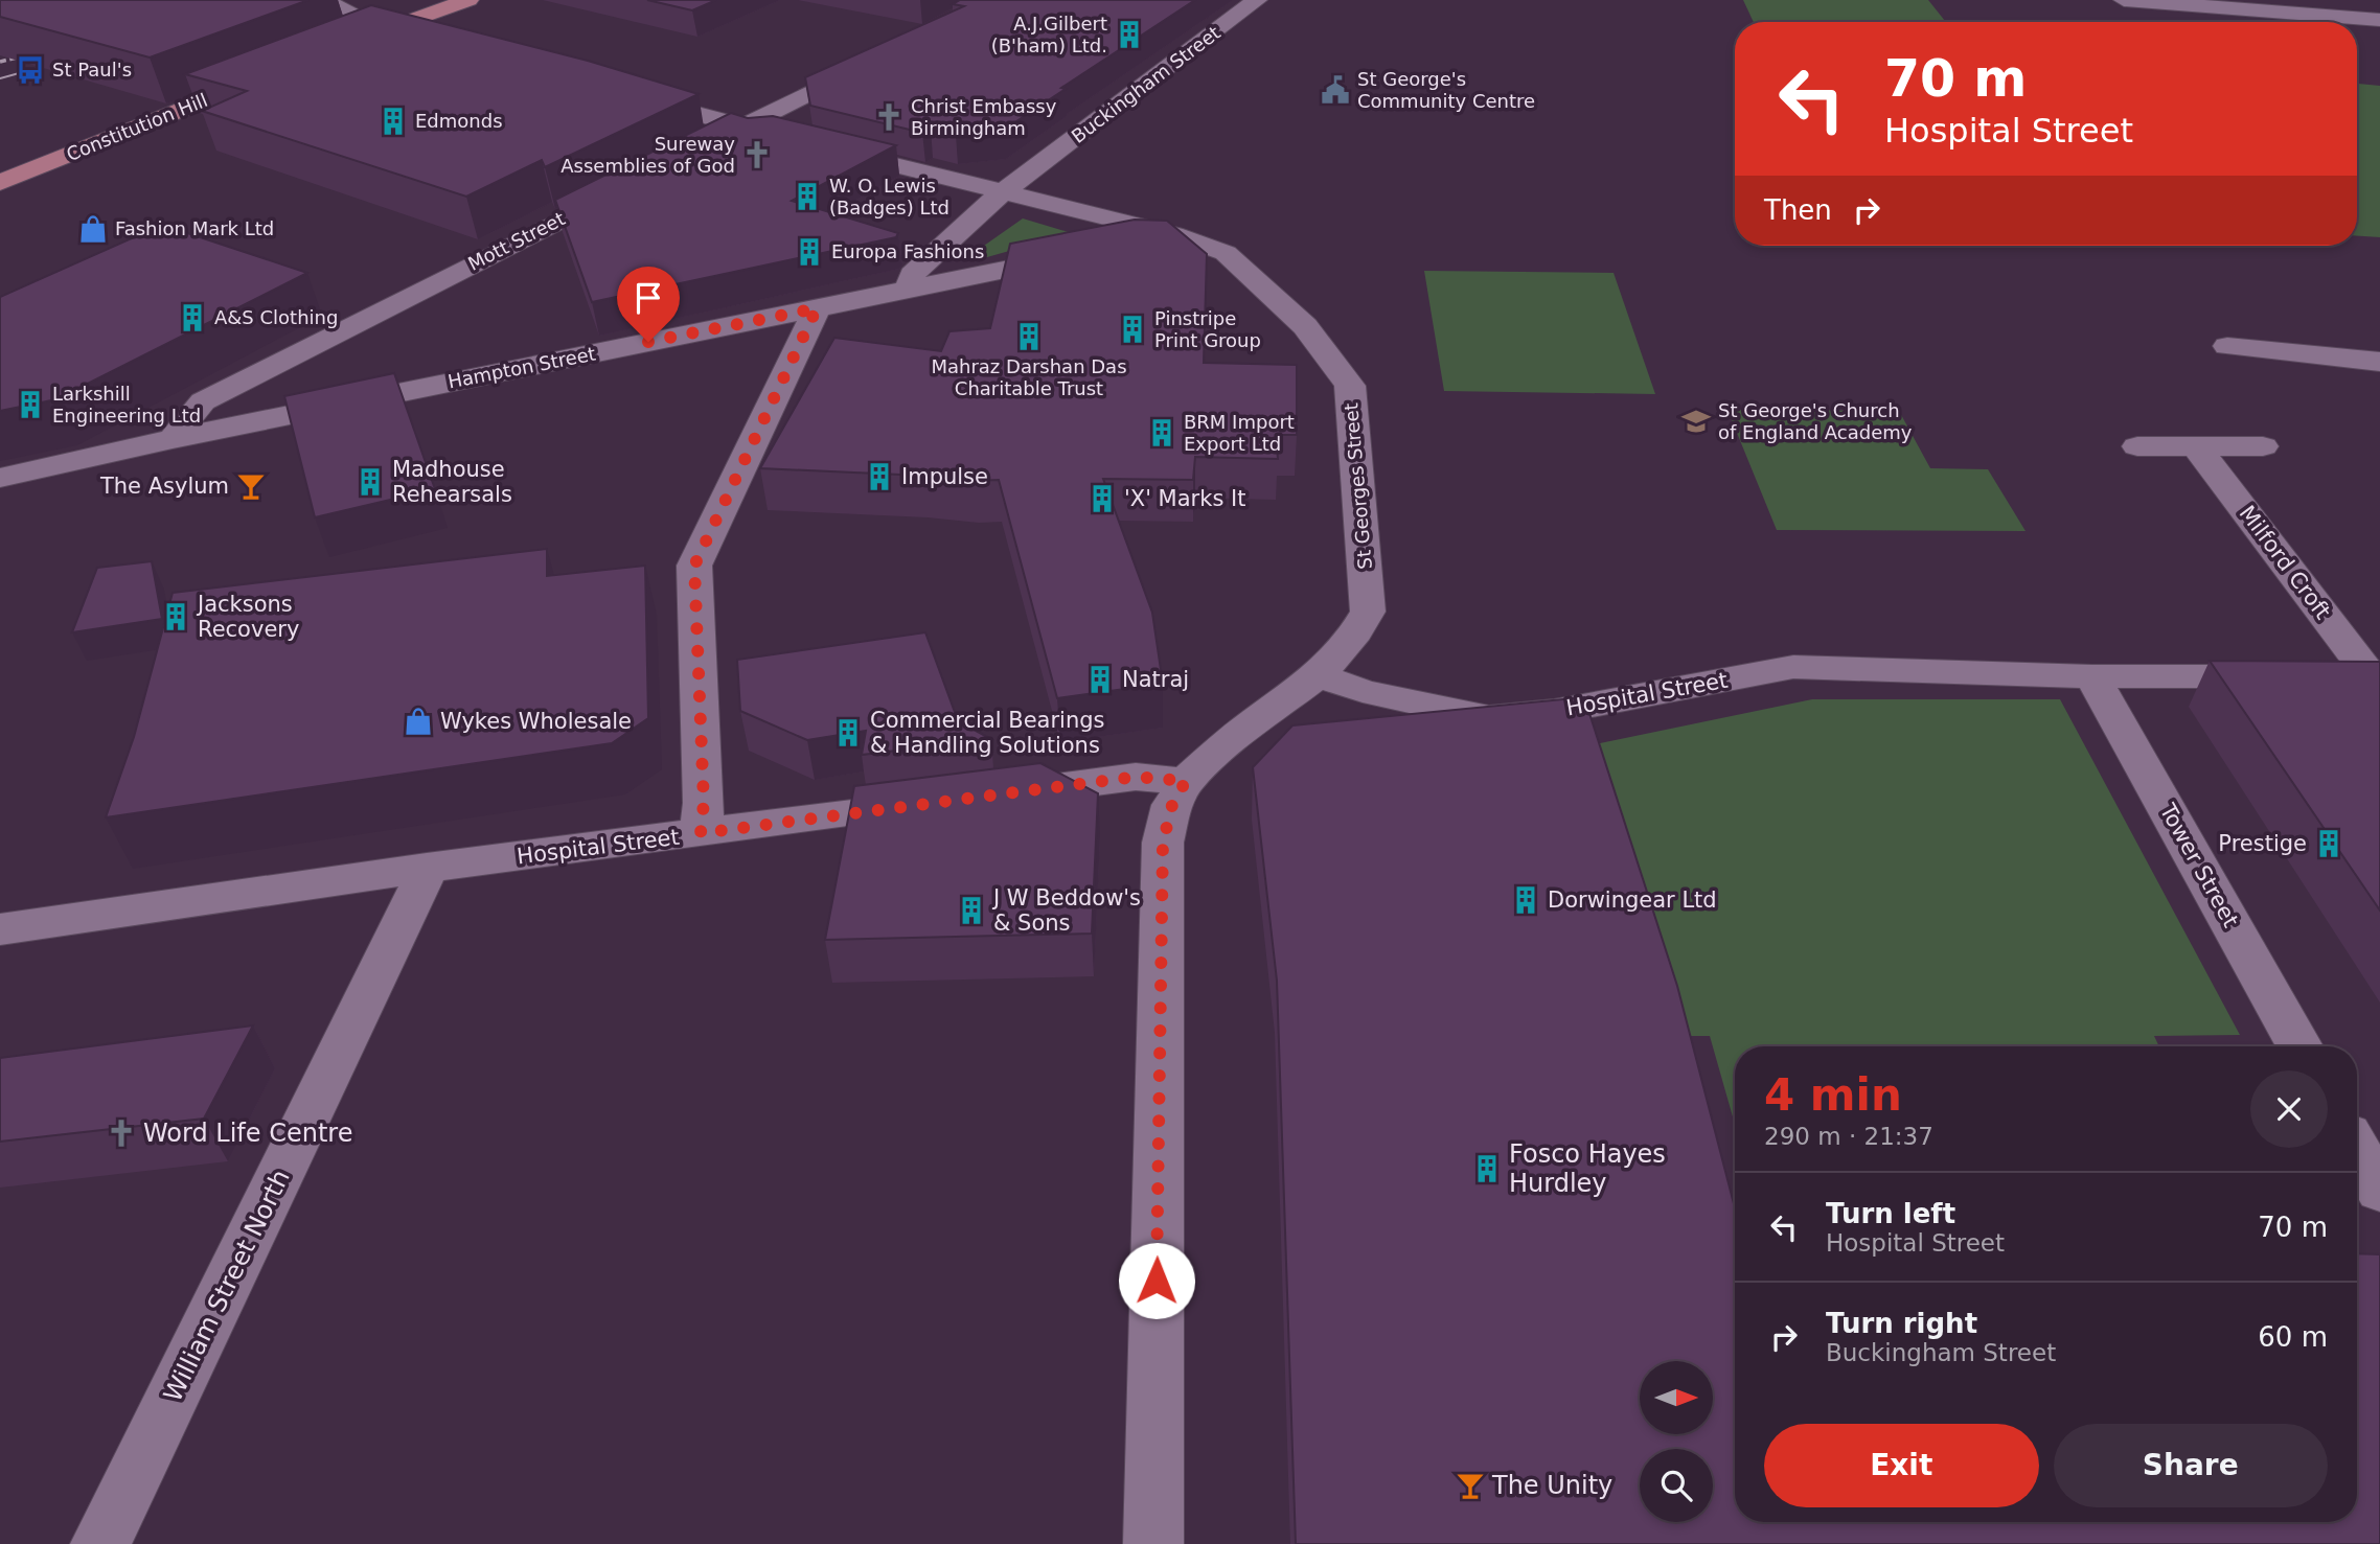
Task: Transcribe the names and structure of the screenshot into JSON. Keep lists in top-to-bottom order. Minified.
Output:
{"streets":{"main road":["Constitution Hill"],"street":["Buckingham Street","Mott Street","Hampton Street","St Georges Street","Milford Croft","Hospital Street","Tower Street","William Street North"]},"crossings":[["Buckingham Street","Hampton Street"],["Buckingham Street","St Georges Street"],["Mott Street","Hampton Street"],["St Georges Street","Hospital Street"],["Hospital Street","Tower Street"],["Hospital Street","William Street North"]],"places":{"building":["A.J.Gilbert (B'ham) Ltd.","Edmonds","W. O. Lewis (Badges) Ltd","Europa Fashions","A&S Clothing","Pinstripe Print Group","Mahraz Darshan Das Charitable Trust","Larkshill Engineering Ltd","BRM Import Export Ltd","Impulse","Madhouse Rehearsals","'X' Marks It","Jacksons Recovery","Natraj","Commercial Bearings & Handling Solutions","Prestige","Dorwingear Ltd","J W Beddow's & Sons","Fosco Hayes Hurdley"],"bus stop":["St Paul's"],"public building":["St George's Community Centre"],"church":["Christ Embassy Birmingham","Sureway Assemblies of God","Word Life Centre"],"shop":["Fashion Mark Ltd","Wykes Wholesale"],"school or university":["St George's Church of England Academy"],"bar":["The Asylum","The Unity"]},"north":"right","page":{"turn":["70 m","Hospital Street"],"then":"Then","heading":["4 min","290 m · 21:37"],"list":[{"name":"Turn left","note":"Hospital Street","value":"70 m"},{"name":"Turn right","note":"Buckingham Street","value":"60 m"}],"buttons":["Exit","Share"]}}
